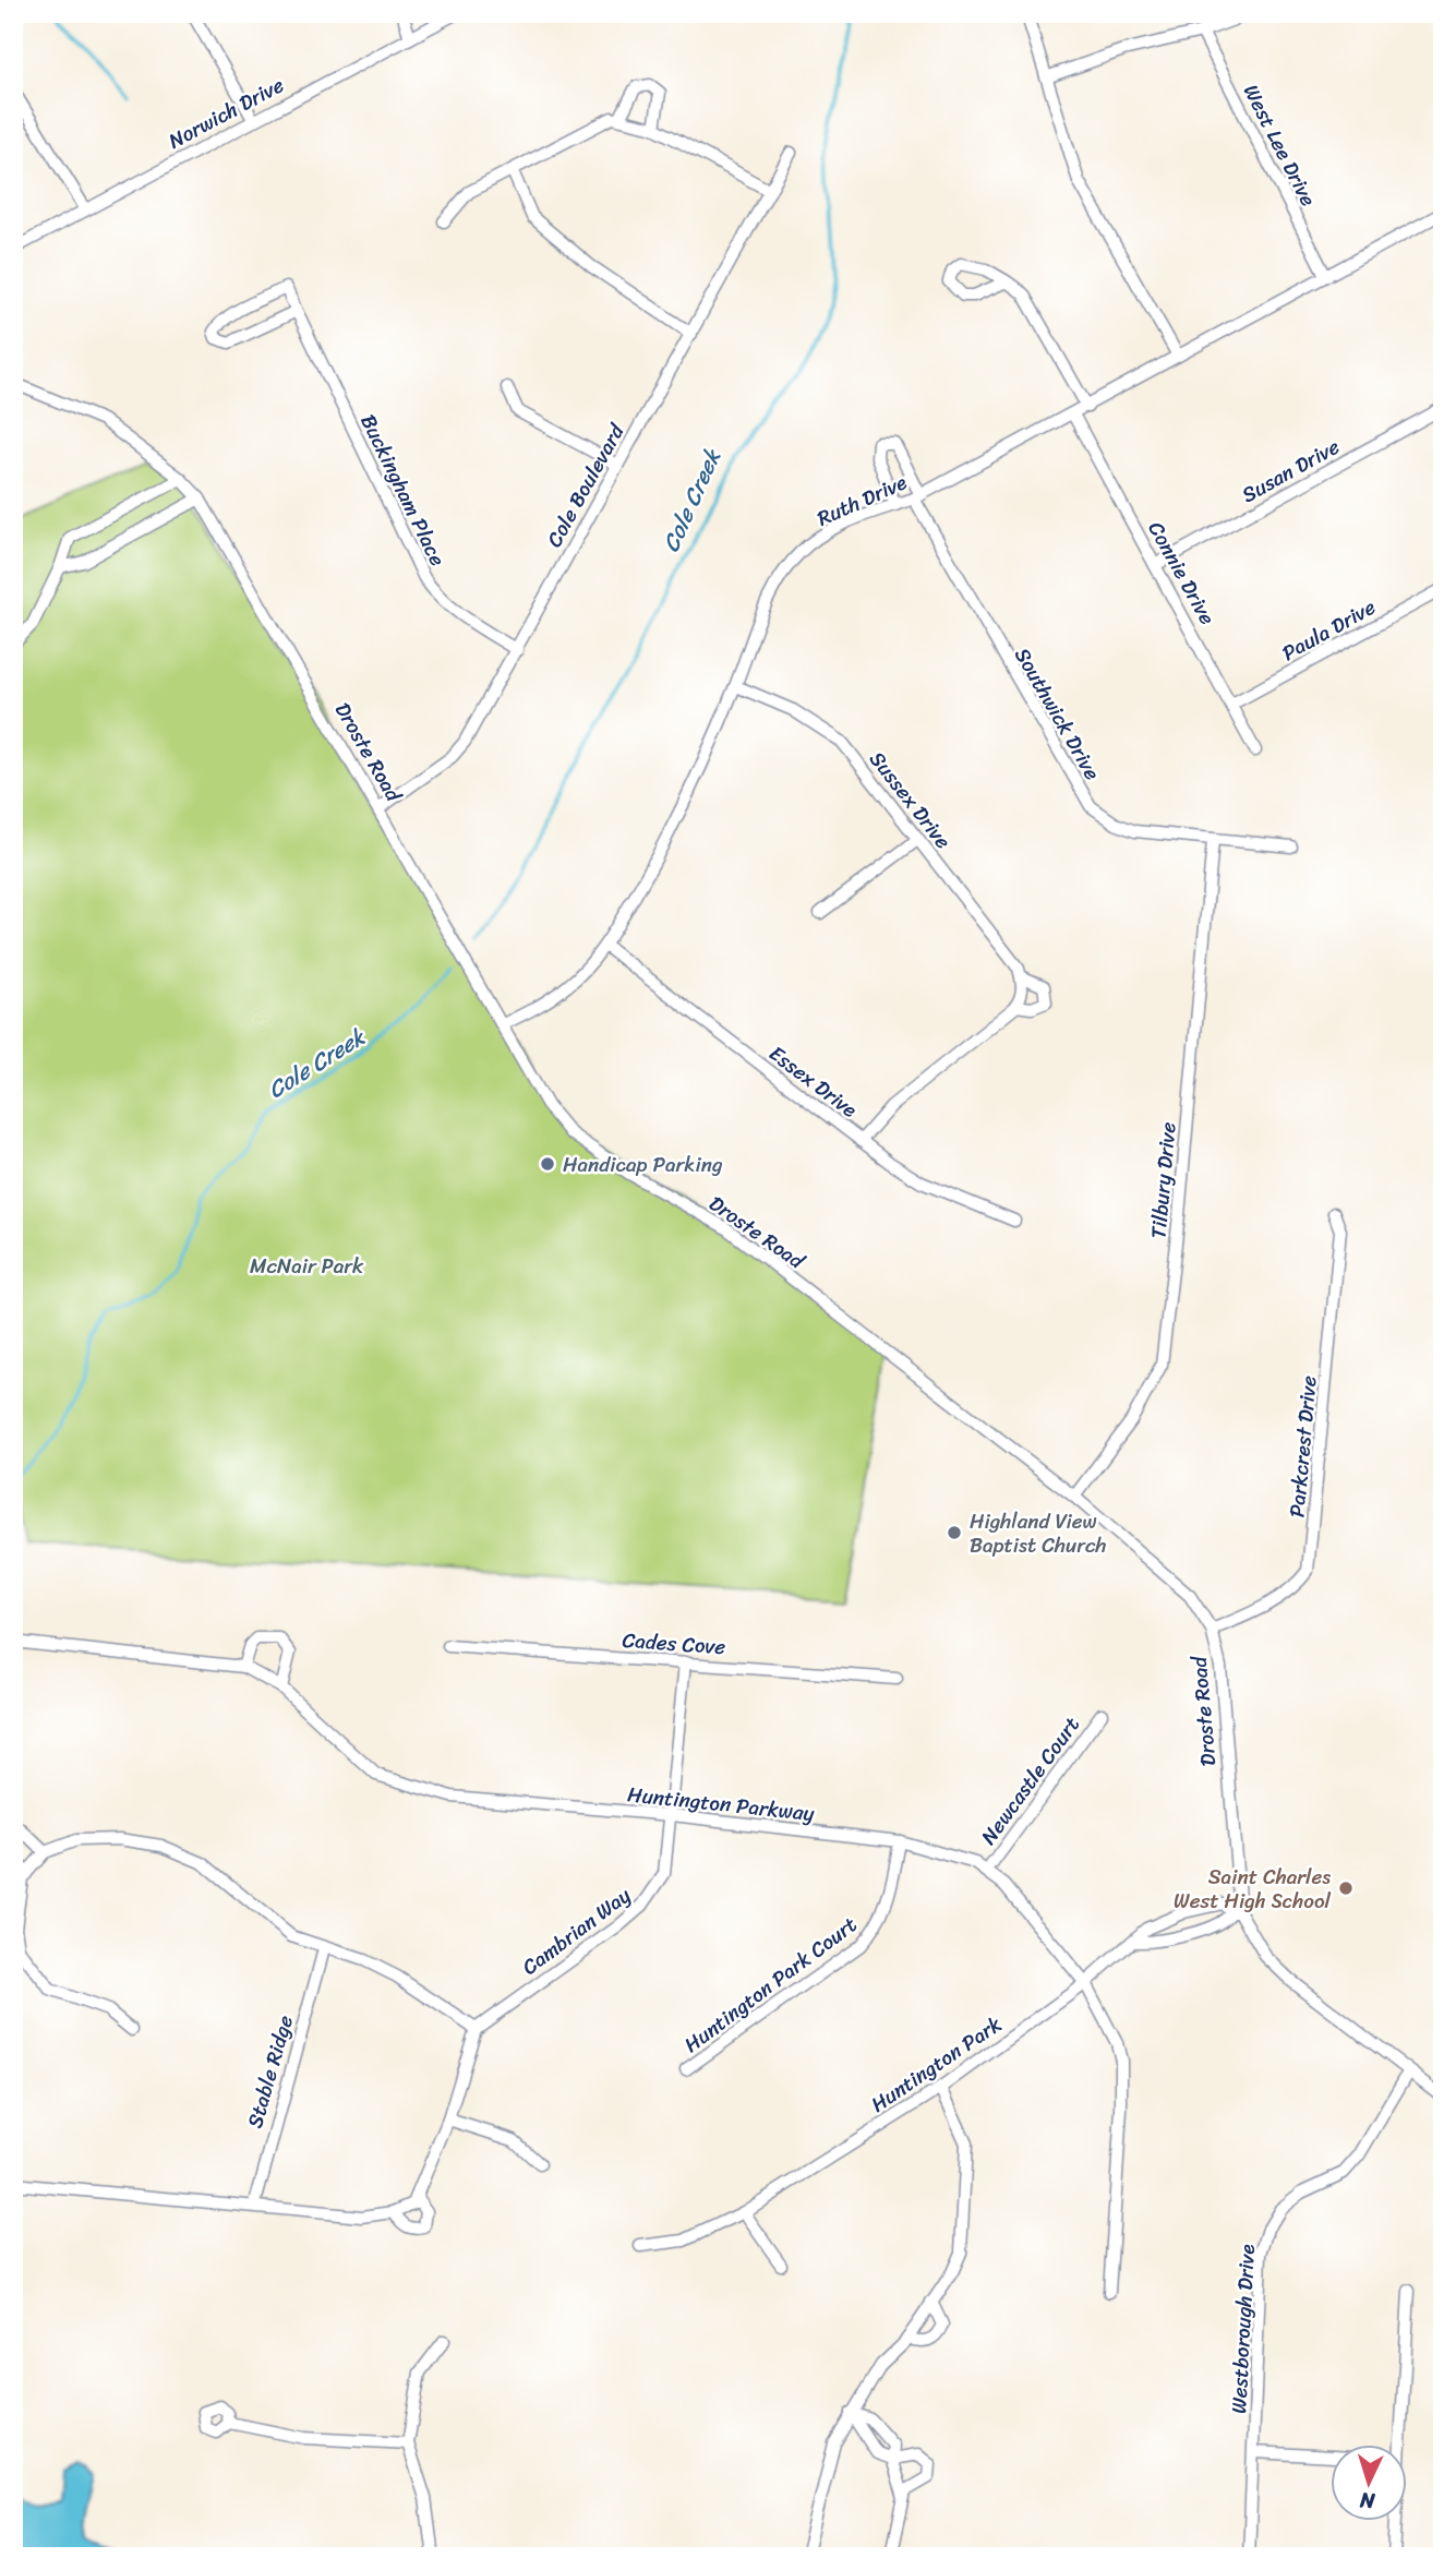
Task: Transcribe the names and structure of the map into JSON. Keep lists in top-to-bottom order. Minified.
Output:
{"streets":{"street":["Norwich Drive","West Lee Drive","Susan Drive","Cole Boulevard","Buckingham Place","Ruth Drive","Connie Drive","Paula Drive","Southwick Drive","Droste Road","Sussex Drive","Essex Drive","Tilbury Drive","Parkcrest Drive","Cades Cove","Newcastle Court","Huntington Parkway","Cambrian Way","Huntington Park Court","Huntington Park","Stable Ridge","Westborough Drive"]},"crossings":[["West Lee Drive","Ruth Drive"],["Susan Drive","Connie Drive"],["Cole Boulevard","Buckingham Place"],["Cole Boulevard","Droste Road"],["Ruth Drive","Connie Drive"],["Ruth Drive","Southwick Drive"],["Ruth Drive","Droste Road"],["Ruth Drive","Sussex Drive"],["Ruth Drive","Essex Drive"],["Connie Drive","Paula Drive"],["Southwick Drive","Tilbury Drive"],["Droste Road","Tilbury Drive"],["Droste Road","Parkcrest Drive"],["Droste Road","Huntington Park"],["Droste Road","Westborough Drive"],["Sussex Drive","Essex Drive"],["Cades Cove","Cambrian Way"],["Newcastle Court","Huntington Parkway"],["Huntington Parkway","Cambrian Way"],["Huntington Parkway","Huntington Park Court"],["Huntington Parkway","Huntington Park"]],"water":["Cole Creek"],"parks":["McNair Park"],"places":["Handicap Parking","Highland View Baptist Church","Saint Charles West High School"],"north":"bottom"}
